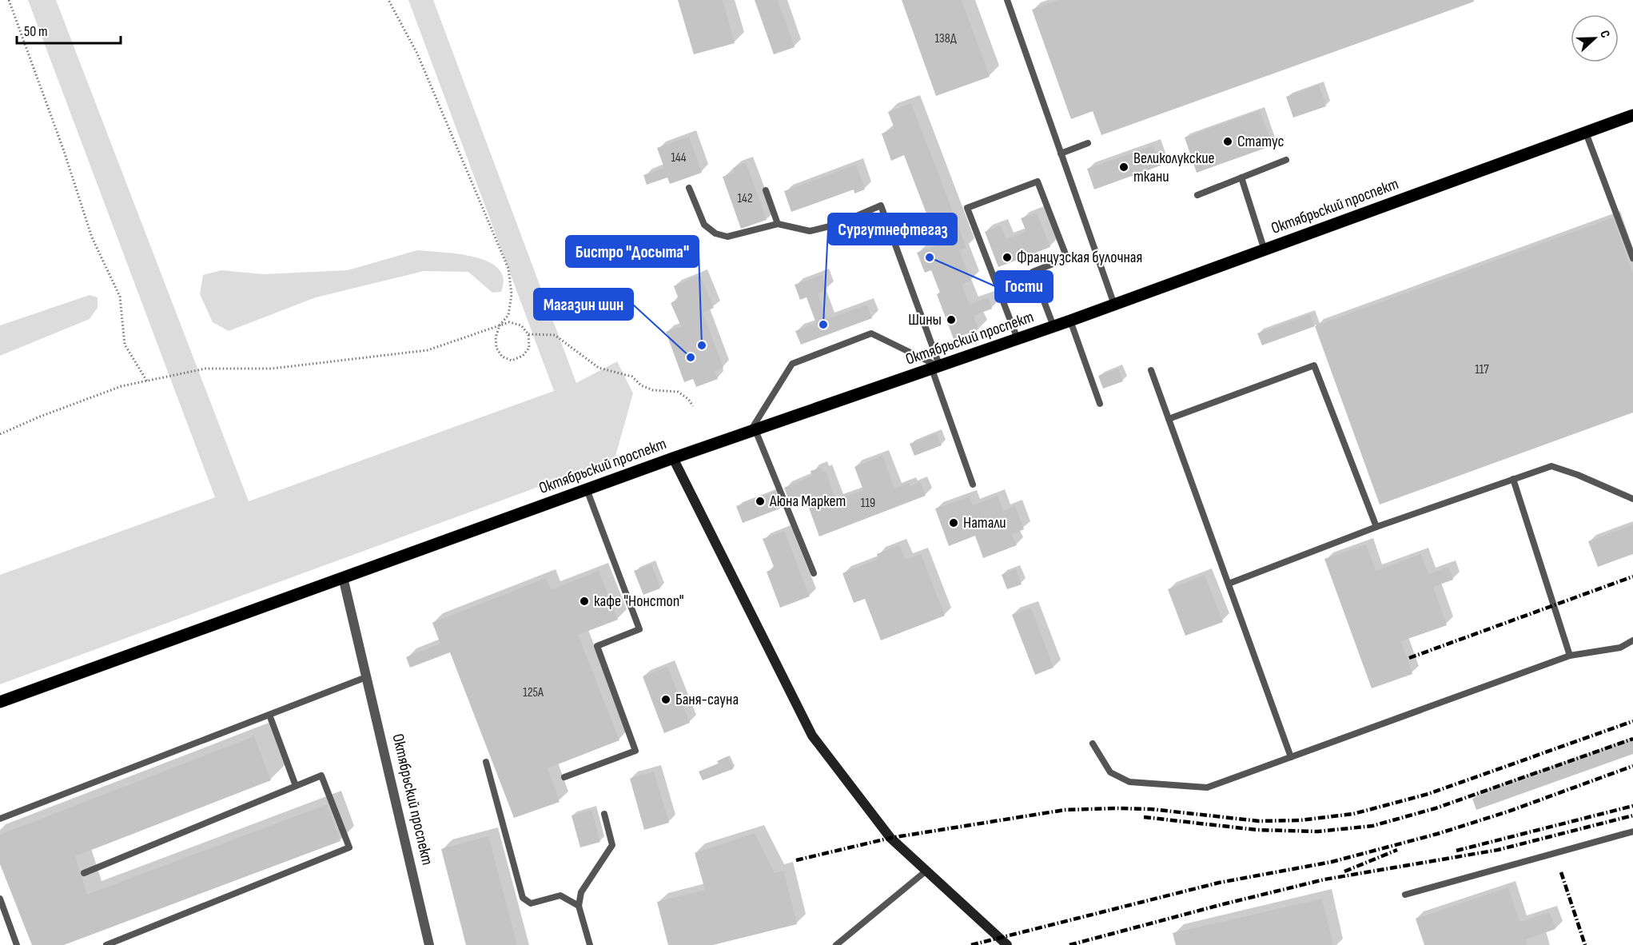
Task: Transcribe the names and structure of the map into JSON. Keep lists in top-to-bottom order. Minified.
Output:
{"streets":{"main road":["Октябрьский проспект"]},"places":["Статус","Великолукские ткани","Гости","Французская булочная","Шины","Сургутнефтегаз","Бистро \"Досыта\"","Магазин шин","Аюна Маркет","Натали","кафе \"Нонстоп\"","Баня-сауна"],"house_numbers":["138Д","144","142","117","119","125А"],"scale_bar":"50 m","north":"right"}
